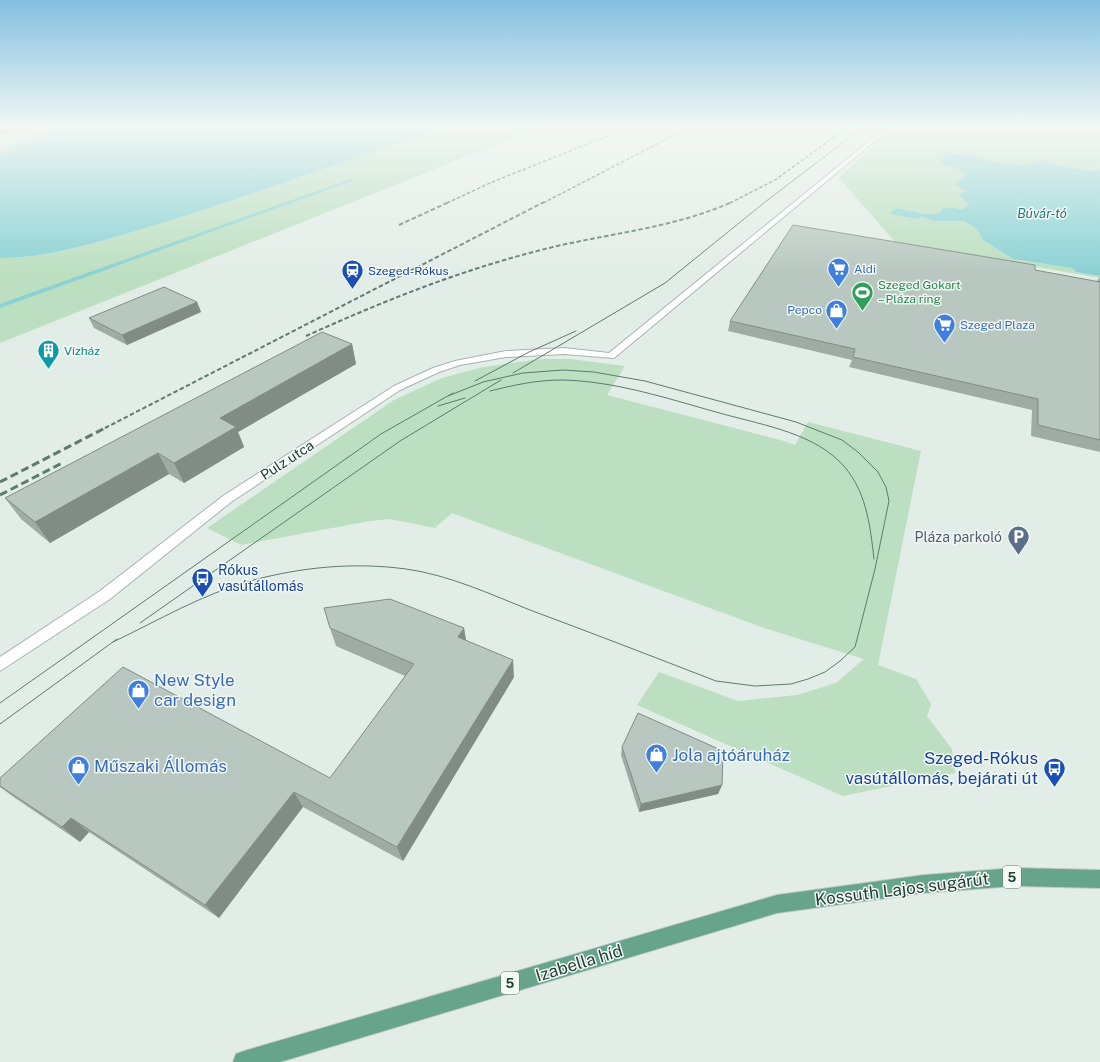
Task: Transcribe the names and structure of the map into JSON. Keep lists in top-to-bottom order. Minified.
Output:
{"streets":{"main road":["5","Kossuth Lajos sugárút","Izabella híd"],"street":["Pulz utca"]},"crossings":[["Kossuth Lajos sugárút","Izabella híd"]],"water":["Búvár-tó"],"places":{"supermarket":["Aldi","Szeged Plaza"],"station":["Szeged-Rókus"],"sports":["Szeged Gokart – Pláza ring"],"shop":["Pepco","New Style car design","Jola ajtóáruház","Műszaki Állomás"],"building":["Vízház"],"parking":["Pláza parkoló"],"bus stop":["Rókus vasútállomás","Szeged-Rókus vasútállomás, bejárati út"]}}
